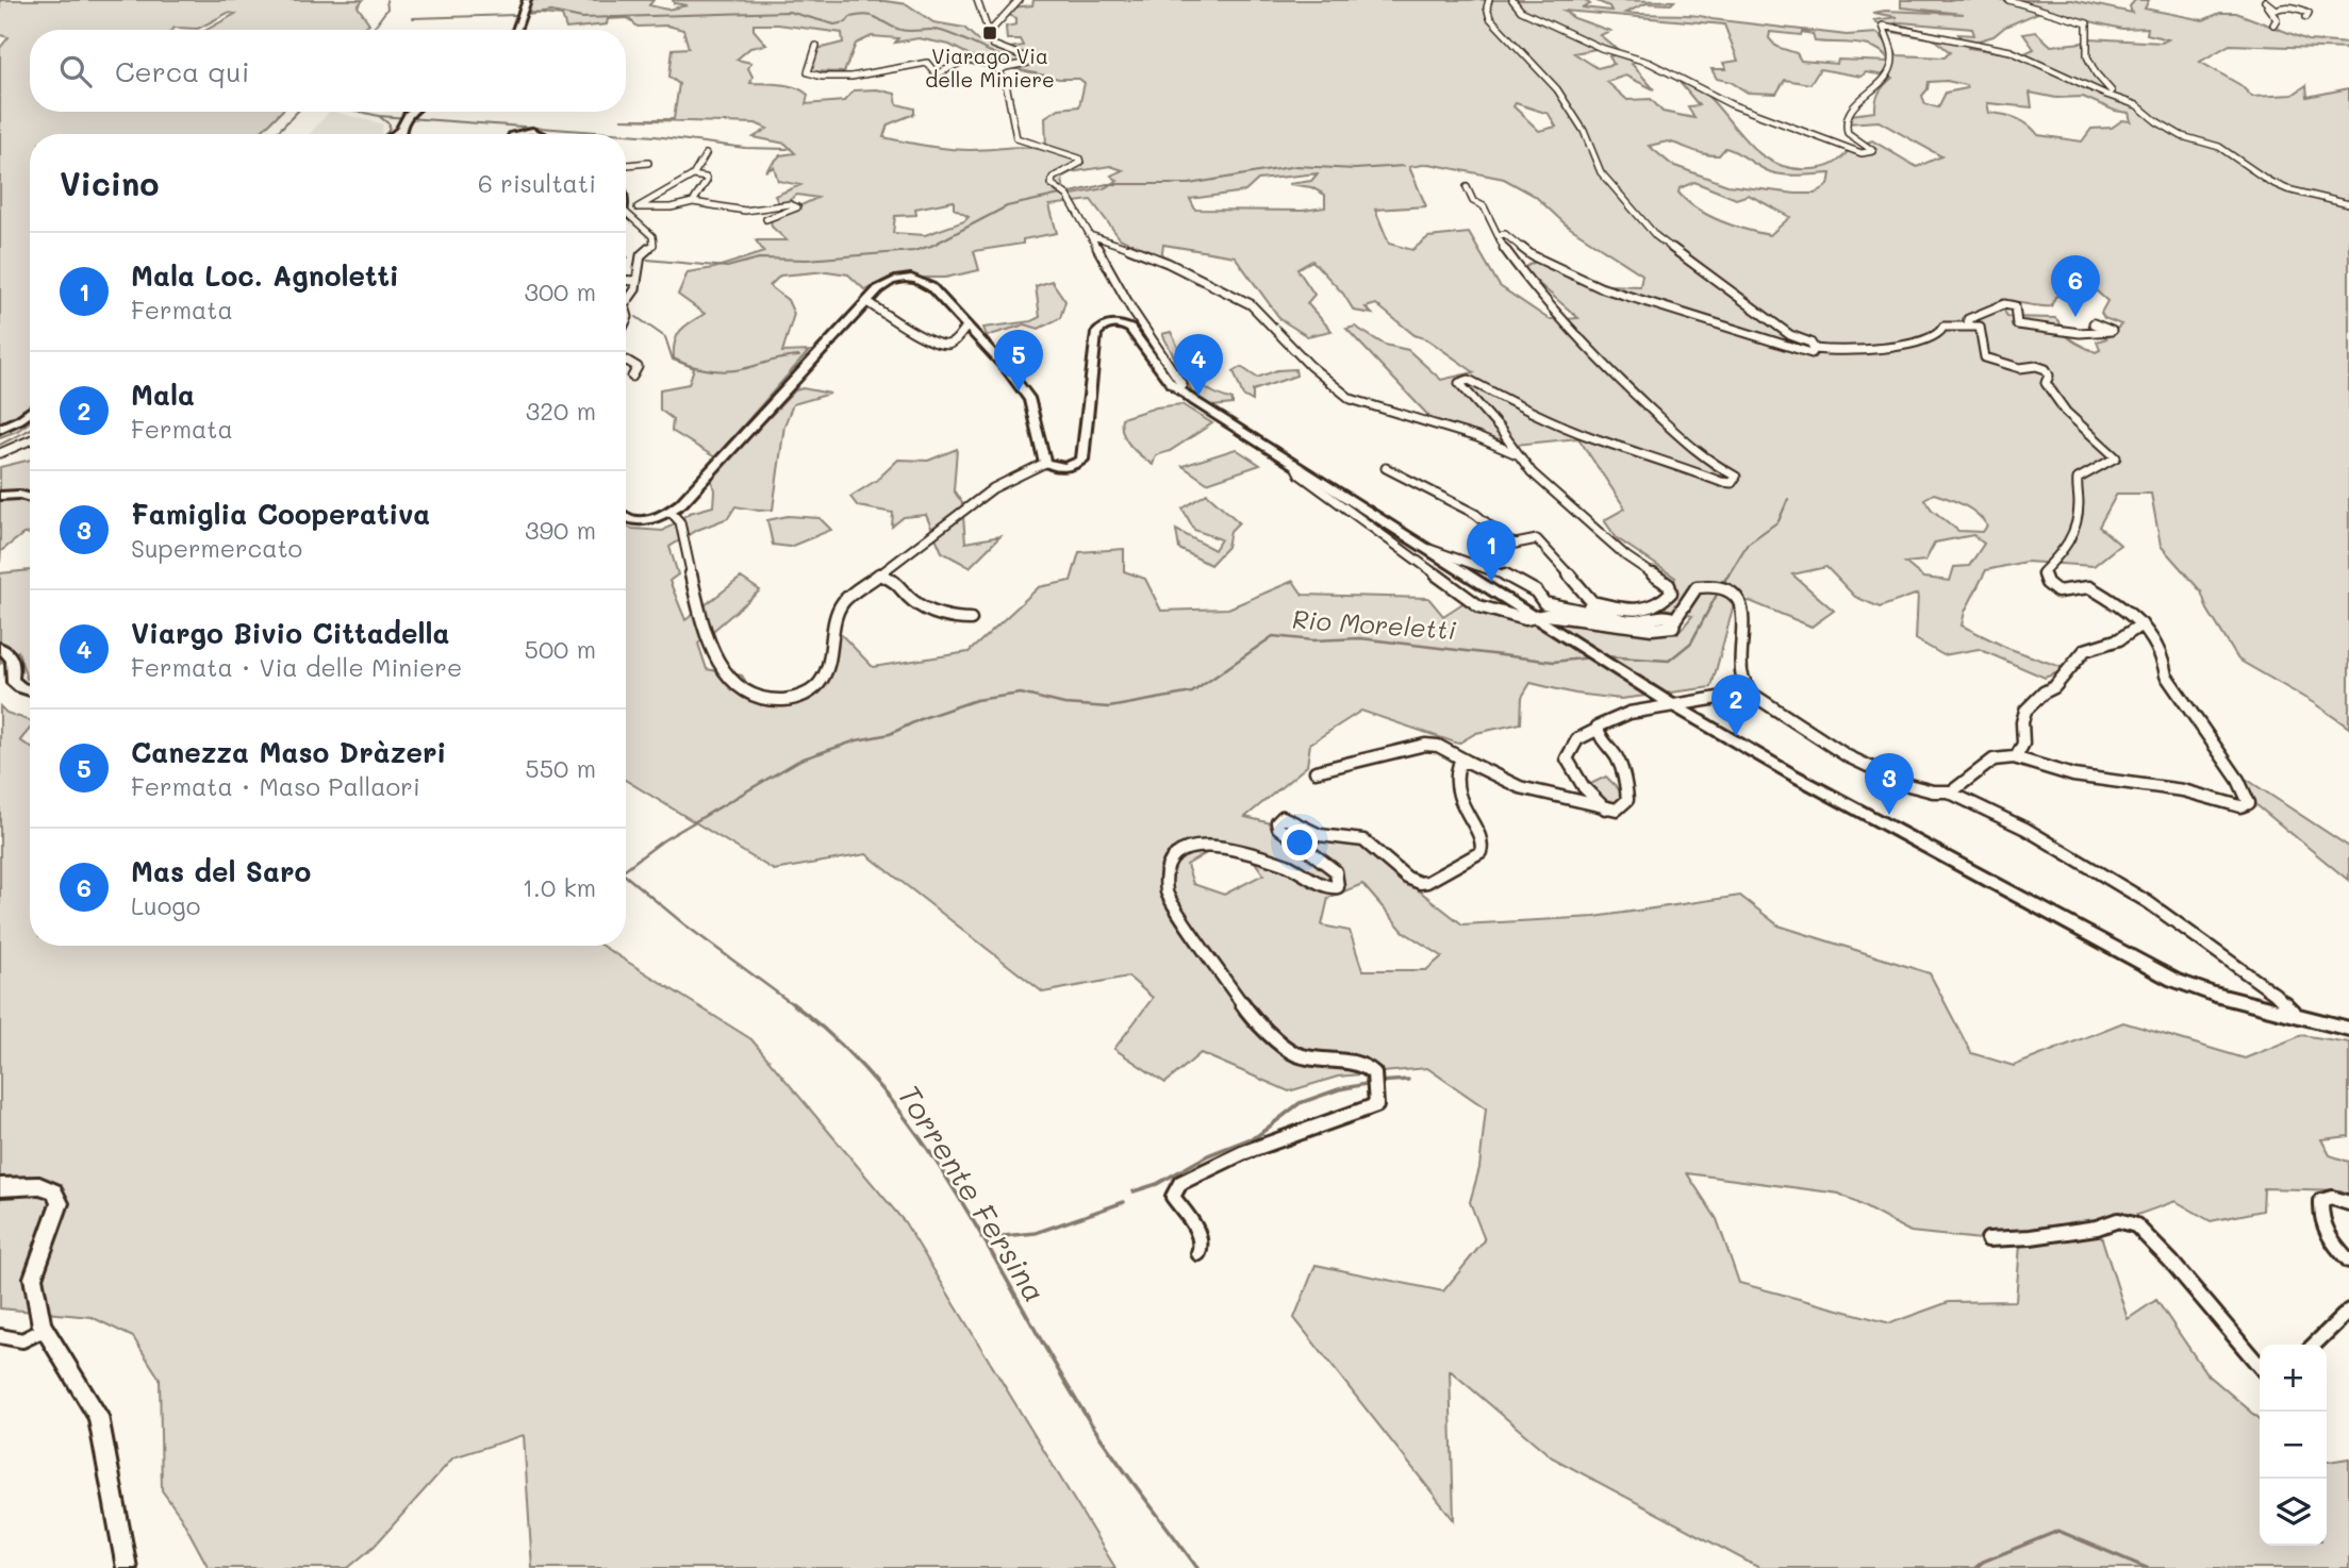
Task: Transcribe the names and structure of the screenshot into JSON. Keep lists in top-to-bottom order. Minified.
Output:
{"water":["Rio Moreletti","Torrente Fersina"],"places":{"transit":["Viarago Via delle Miniere"]},"page":{"search":"Cerca qui","heading":["Vicino","6 risultati"],"list":[{"mark":"1","name":"Mala Loc. Agnoletti","note":"Fermata","value":"300 m"},{"mark":"2","name":"Mala","note":"Fermata","value":"320 m"},{"mark":"3","name":"Famiglia Cooperativa","note":"Supermercato","value":"390 m"},{"mark":"4","name":"Viargo Bivio Cittadella","note":"Fermata · Via delle Miniere","value":"500 m"},{"mark":"5","name":"Canezza Maso Dràzeri","note":"Fermata · Maso Pallaori","value":"550 m"},{"mark":"6","name":"Mas del Saro","note":"Luogo","value":"1.0 km"}],"pins":["6","5","4","1","2","3"],"map_buttons":["+","−"]}}
